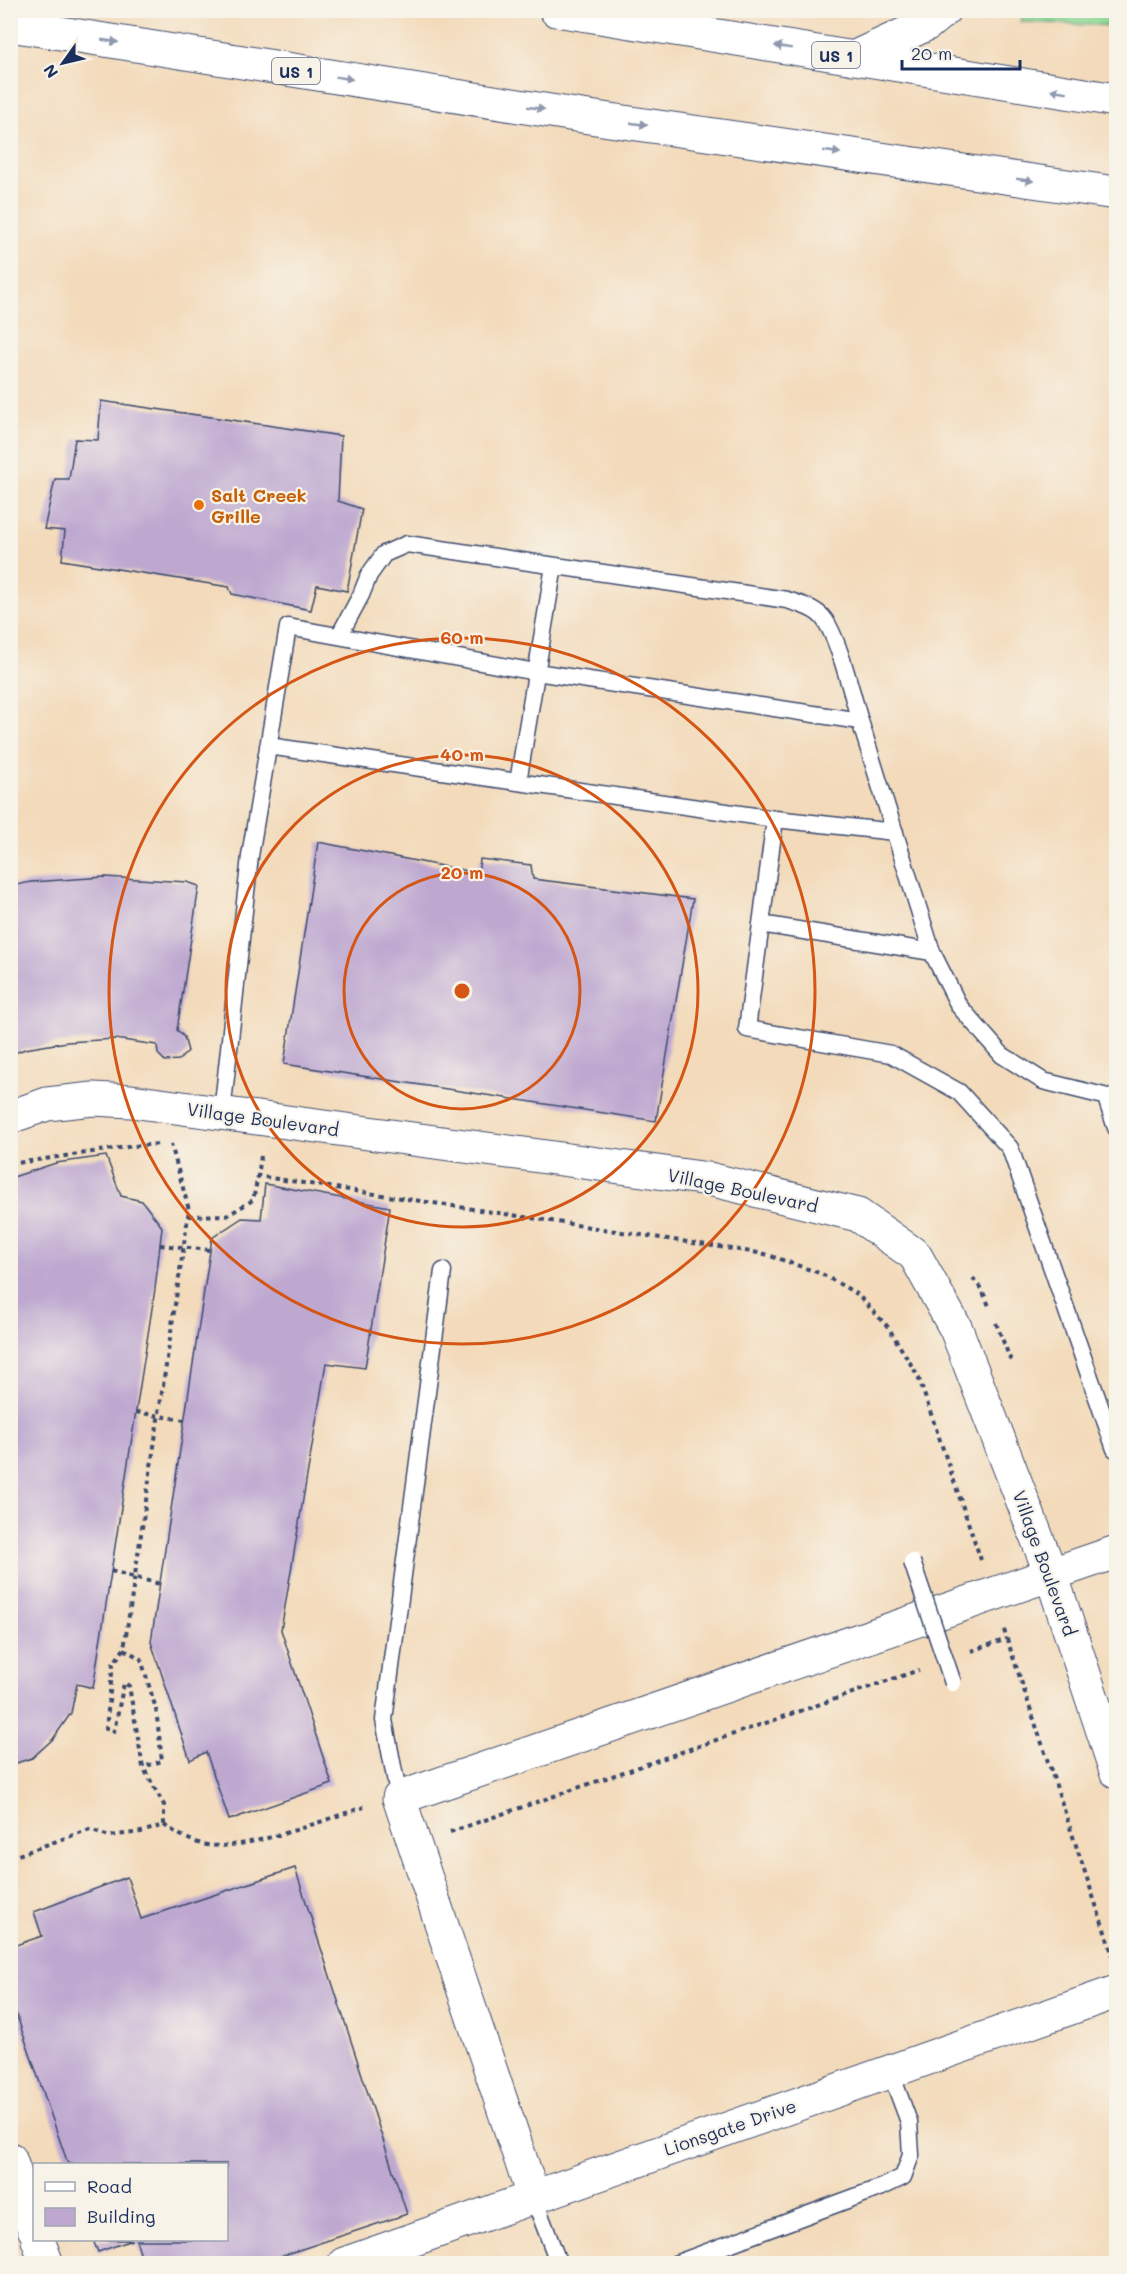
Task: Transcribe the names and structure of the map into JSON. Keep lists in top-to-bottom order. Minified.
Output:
{"streets":{"main road":["US 1","Village Boulevard","Lionsgate Drive"]},"places":["Salt Creek Grille"],"legend":["Road","Building"],"scale_bar":"20 m","north":"bottom left","rings":["60 m","40 m","20 m"]}
